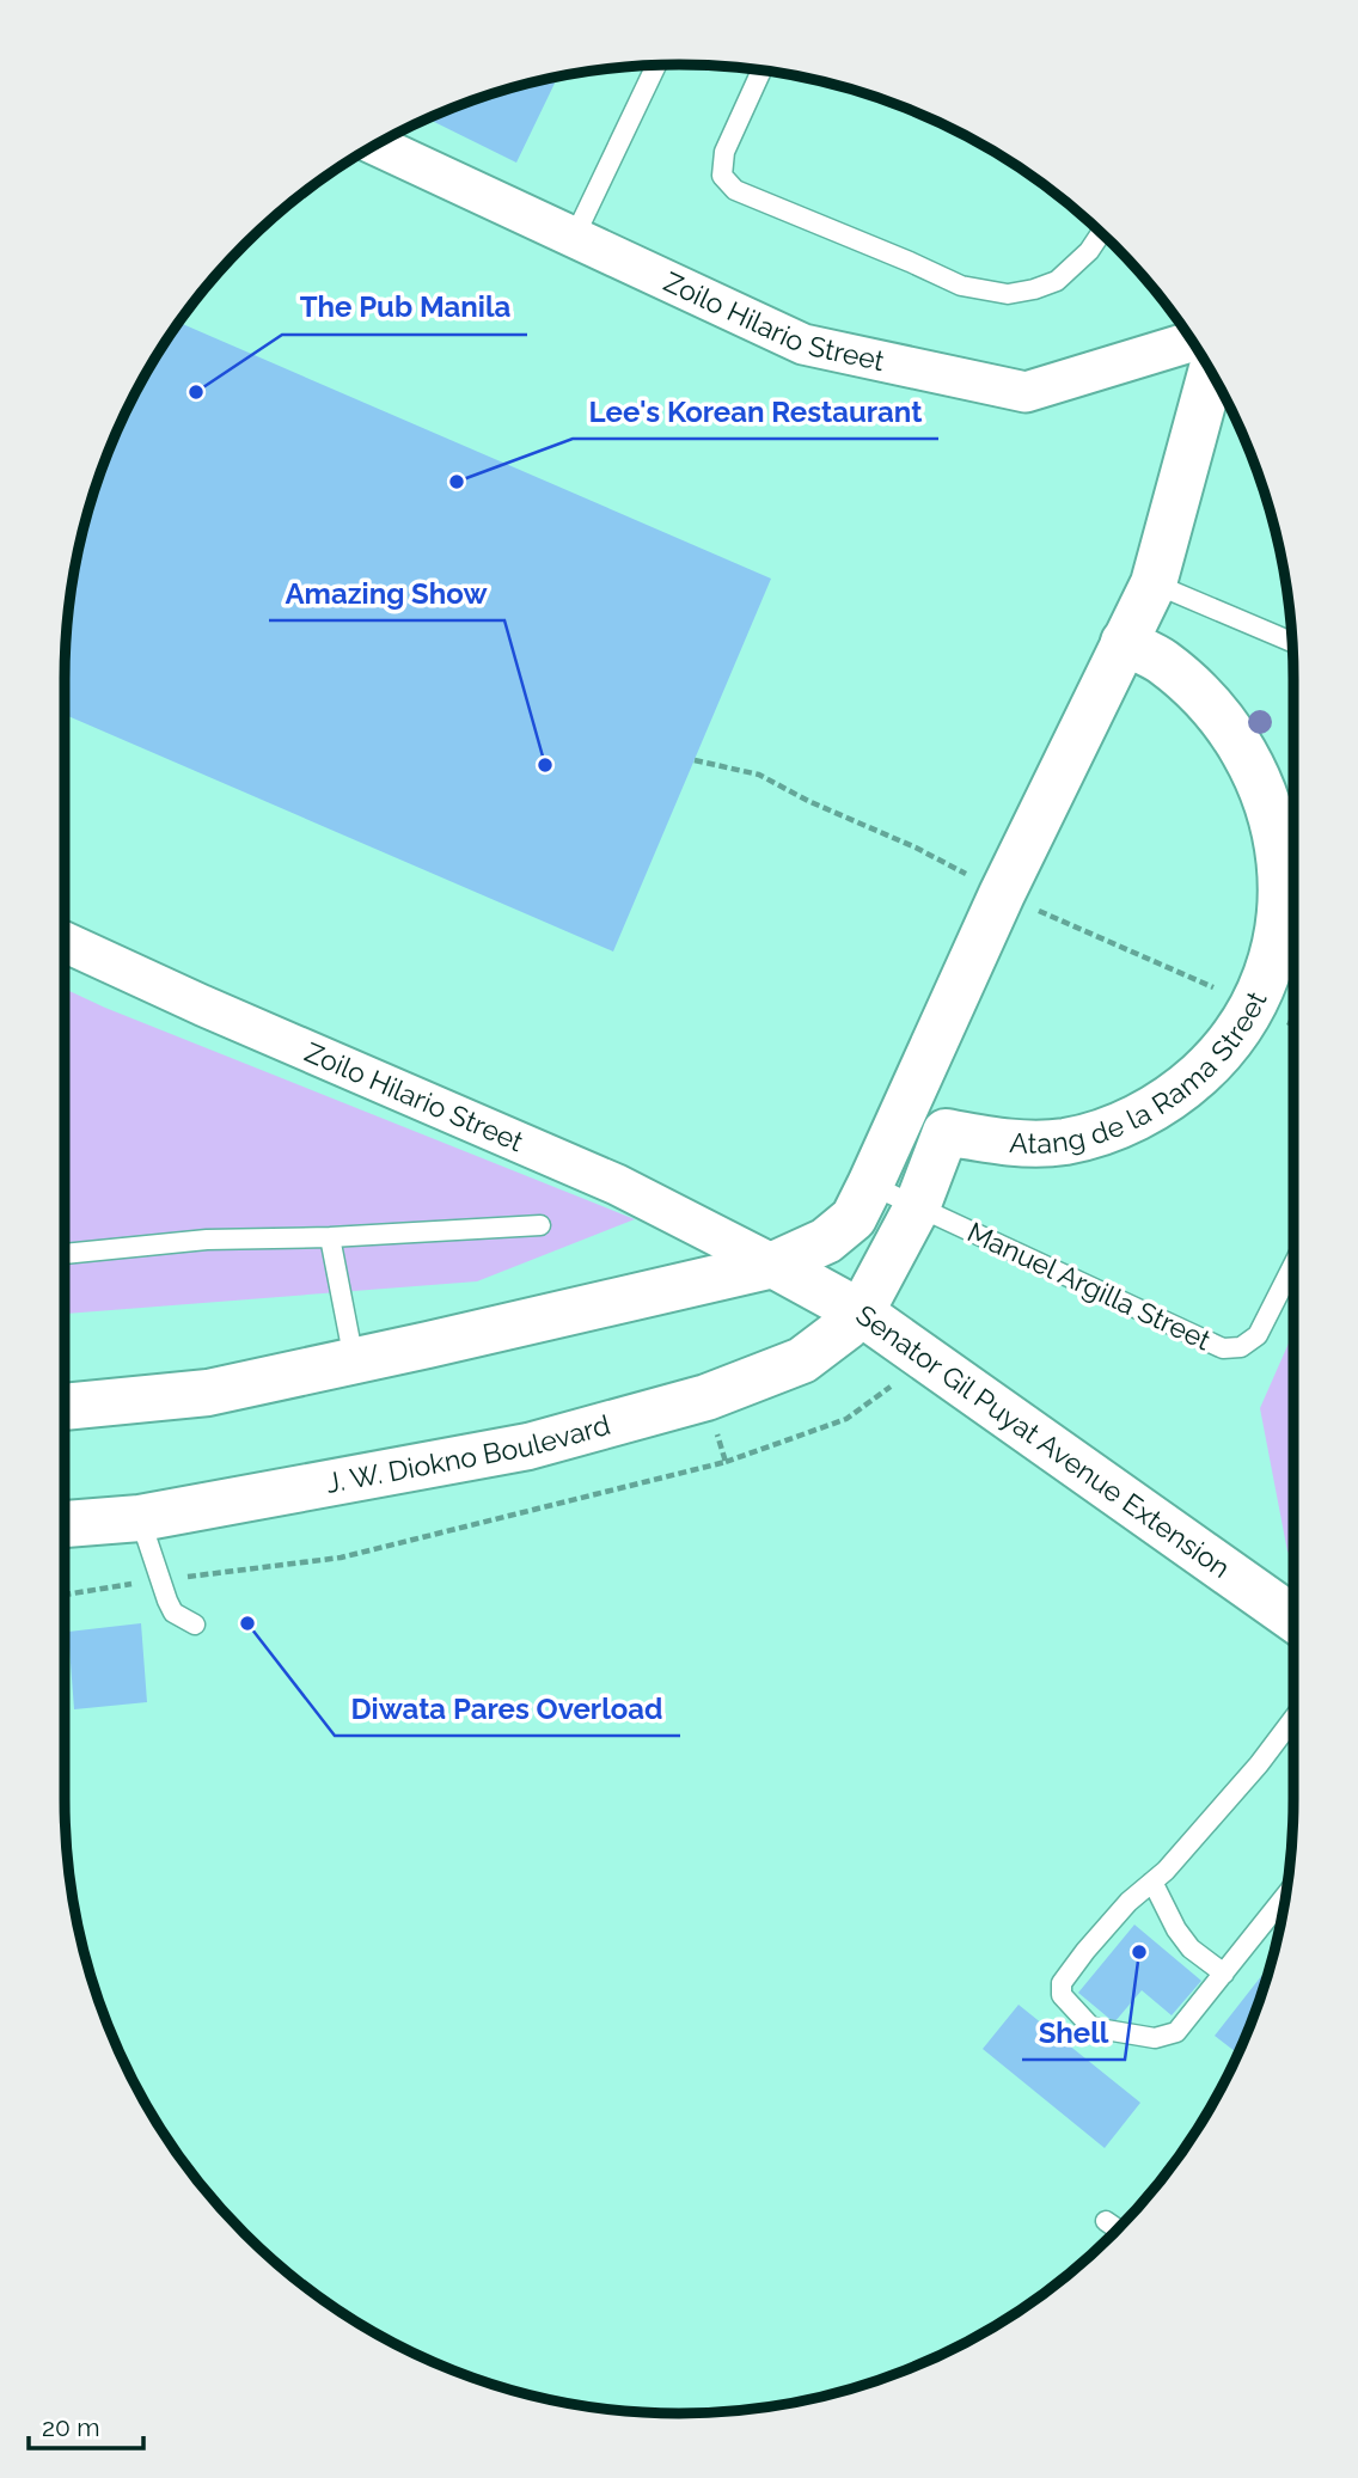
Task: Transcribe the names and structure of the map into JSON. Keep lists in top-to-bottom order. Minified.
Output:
{"streets":{"street":["Zoilo Hilario Street","Atang de la Rama Street","Senator Gil Puyat Avenue Extension","J. W. Diokno Boulevard"],"lane":["Manuel Argilla Street"]},"crossings":[["Zoilo Hilario Street","Senator Gil Puyat Avenue Extension"],["Senator Gil Puyat Avenue Extension","J. W. Diokno Boulevard"]],"places":["The Pub Manila","Lee's Korean Restaurant","Amazing Show","Diwata Pares Overload","Shell"],"scale_bar":"20 m"}
